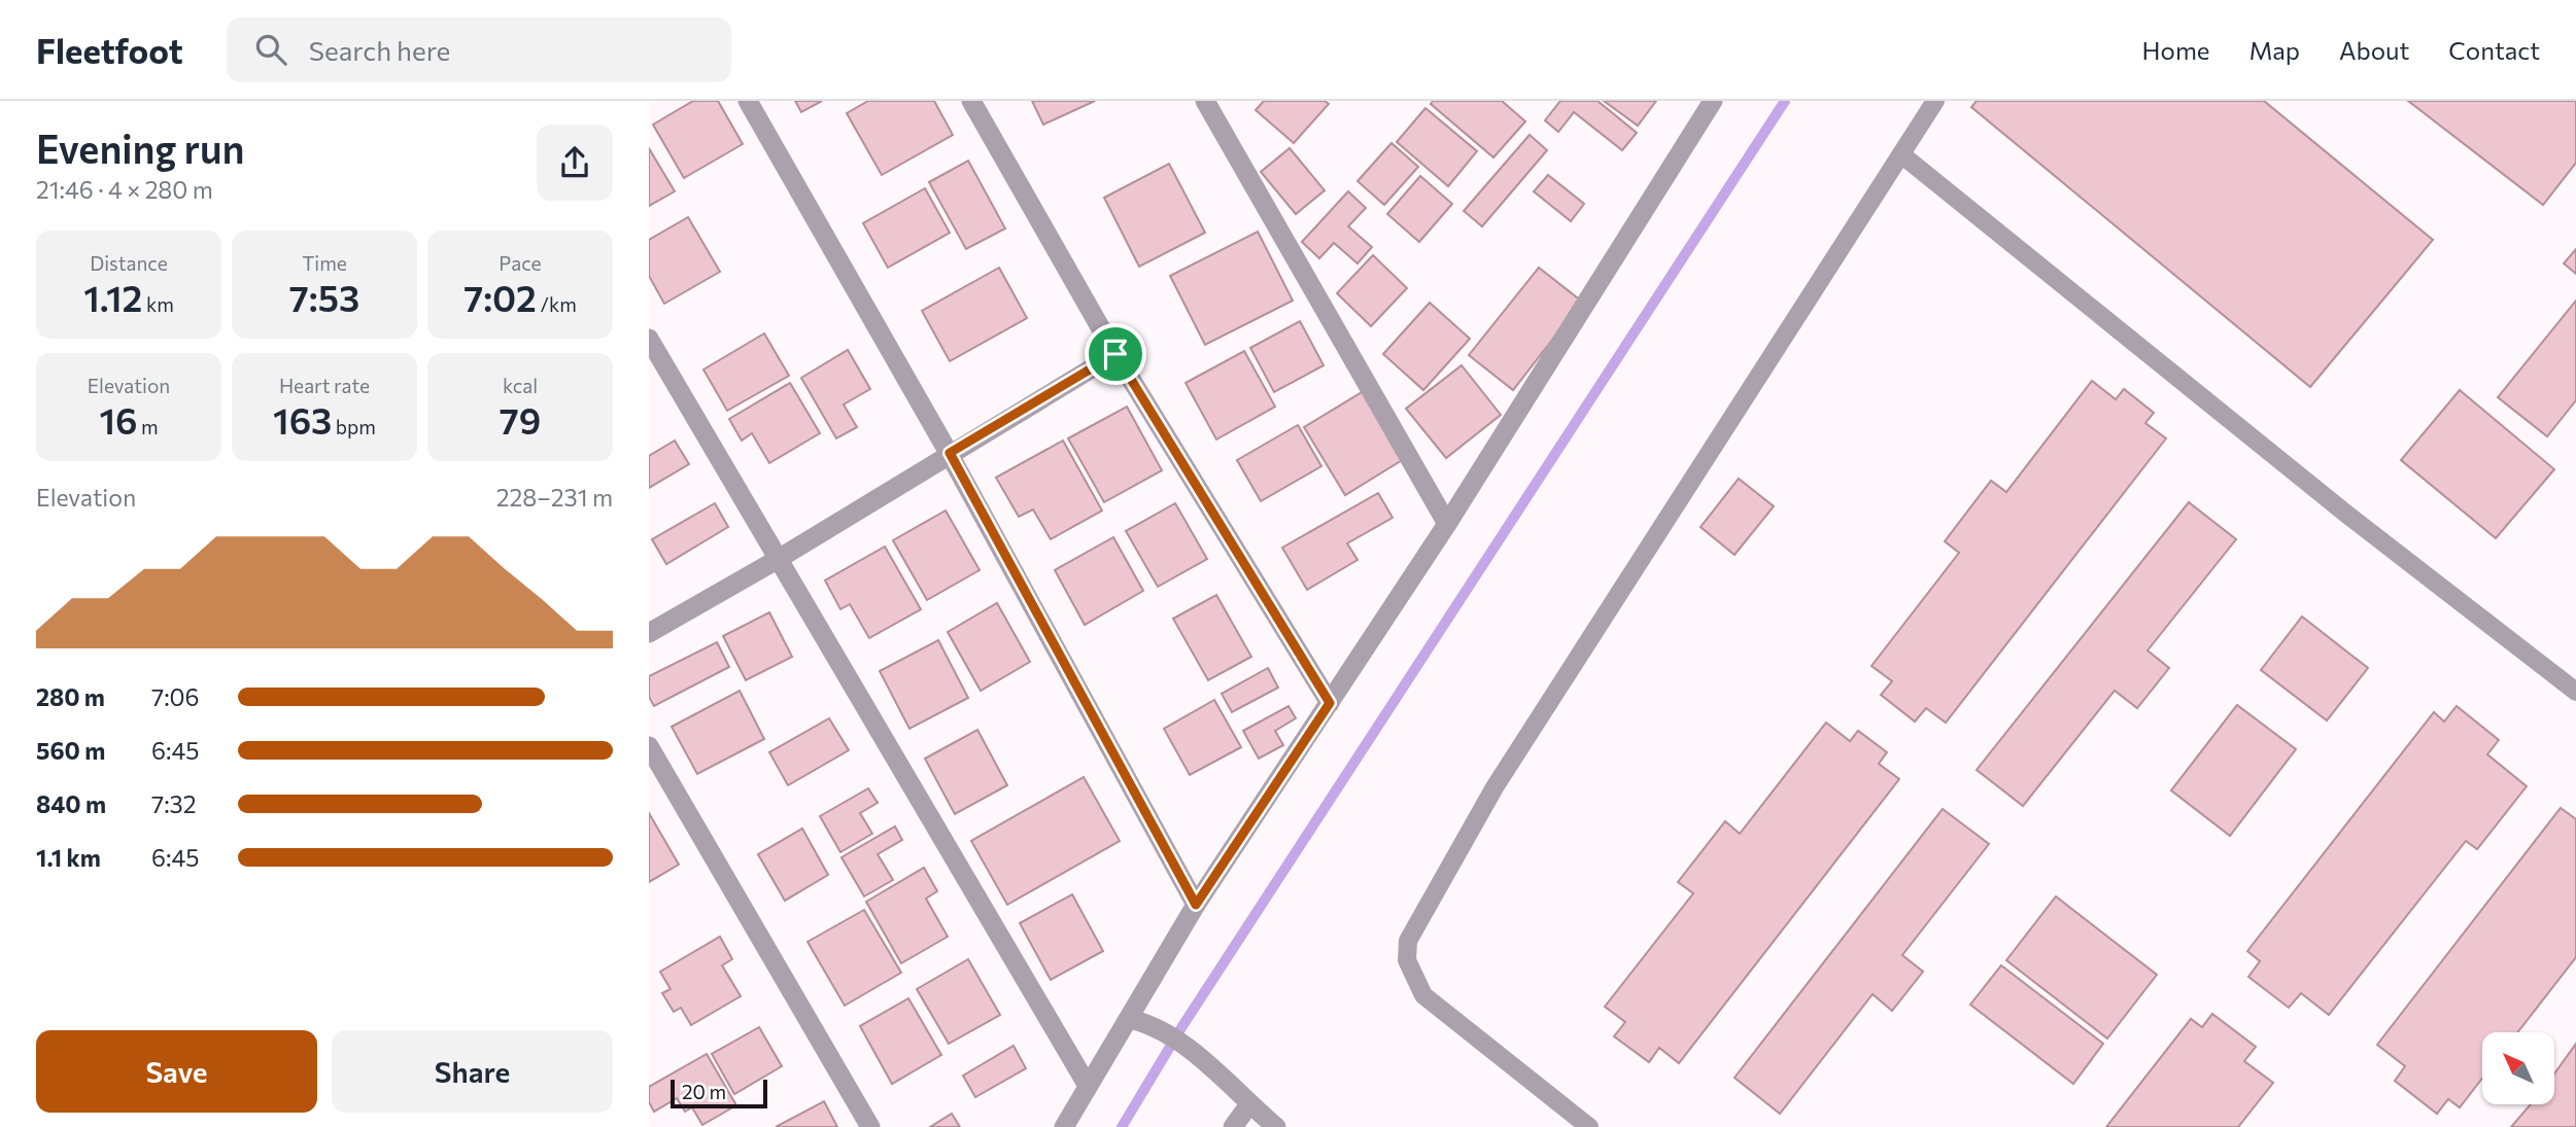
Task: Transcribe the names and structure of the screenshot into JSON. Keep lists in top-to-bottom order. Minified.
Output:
{"scale_bar":"20 m","north":"top left","page":{"header":"Fleetfoot","search":"Search here","nav":["Home","Map","About","Contact"],"heading":["Evening run","21:46 · 4 × 280 m"],"stats":[["Distance","1.12 km"],["Time","7:53"],["Pace","7:02 /km"],["Elevation","16 m"],["Heart rate","163 bpm"],["kcal","79"]],"chart":["Elevation","228–231 m"],"list":[{"name":"280 m","note":"7:06"},{"name":"560 m","note":"6:45"},{"name":"840 m","note":"7:32"},{"name":"1.1 km","note":"6:45"}],"buttons":["Save","Share"],"scale":"20 m"}}
